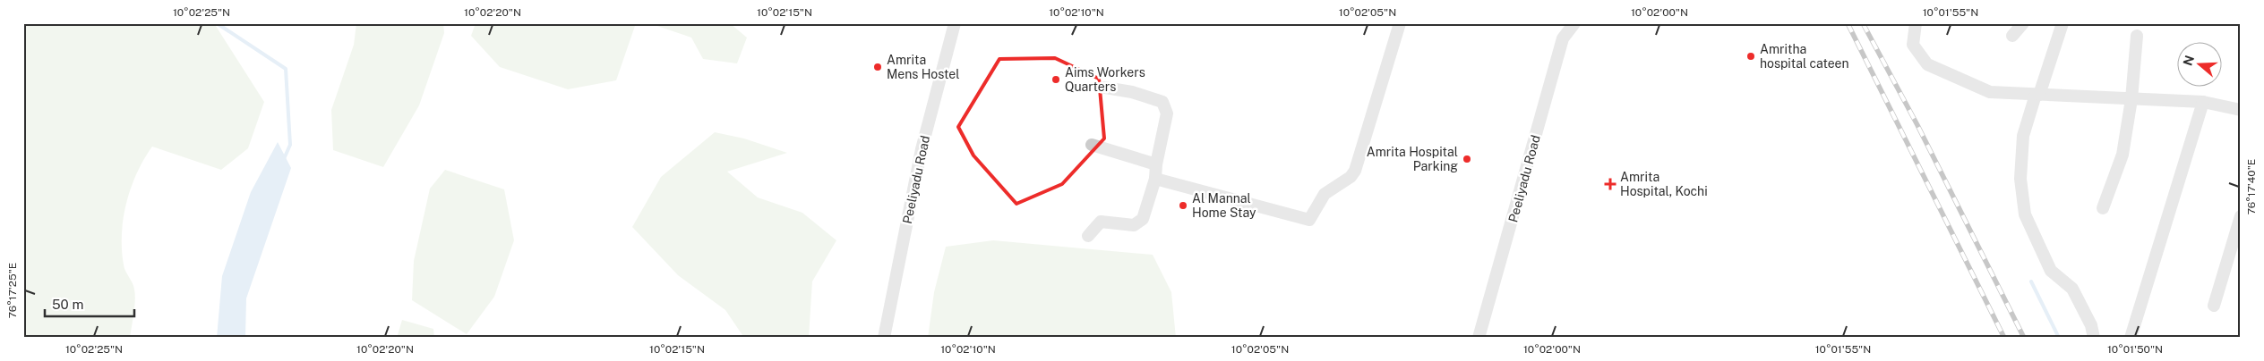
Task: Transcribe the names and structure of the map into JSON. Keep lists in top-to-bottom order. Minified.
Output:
{"streets":{"street":["Peeliyadu Road"]},"places":{"other":["Amritha hospital cateen","Amrita Mens Hostel","Aims Workers Quarters","Amrita Hospital Parking","Al Mannal Home Stay"],"health":["Amrita Hospital, Kochi"]},"scale_bar":"50 m","north":"left","coordinates":["10°02'25\"N","10°02'20\"N","10°02'15\"N","10°02'10\"N","10°02'05\"N","10°02'00\"N","10°01'55\"N","76°17'40\"E","76°17'25\"E","10°01'50\"N"]}
